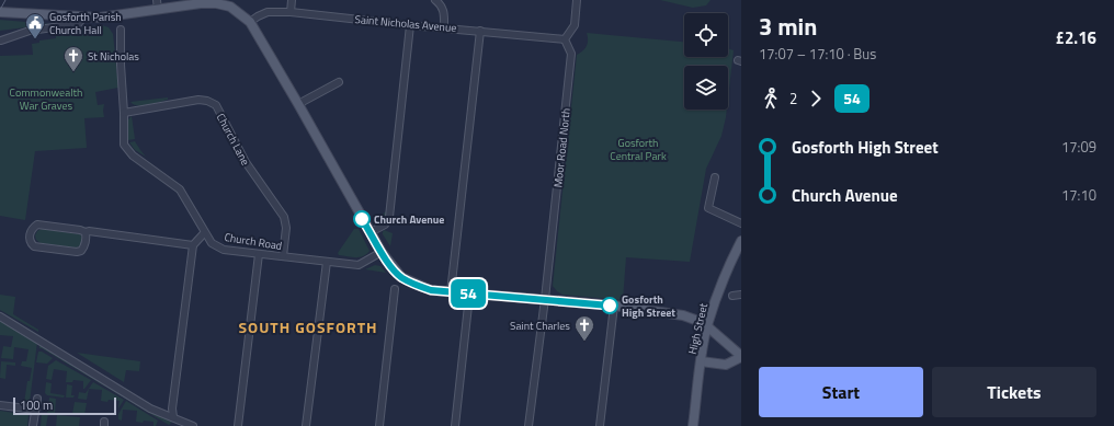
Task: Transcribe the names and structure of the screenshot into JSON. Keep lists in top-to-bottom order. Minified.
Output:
{"streets":{"main road":["High Street"],"street":["Saint Nicholas Avenue","Church Lane","Moor Road North","Church Road"]},"crossings":[["Saint Nicholas Avenue","Moor Road North"],["Church Lane","Church Road"]],"districts":["SOUTH GOSFORTH"],"parks":["Commonwealth War Graves","Gosforth Central Park"],"places":{"public building":["Gosforth Parish Church Hall"],"church":["St Nicholas","Saint Charles"],"other":["Church Avenue","Gosforth High Street"]},"lines":["bus line 54"],"scale_bar":"100 m","page":{"on_map":"54","heading":["3 min","17:07 – 17:10 · Bus","£2.16"],"legs":["2","54"],"list":[{"name":"Gosforth High Street","value":"17:09"},{"name":"Church Avenue","value":"17:10"}],"buttons":["Start","Tickets"],"scale":"100 m"}}
